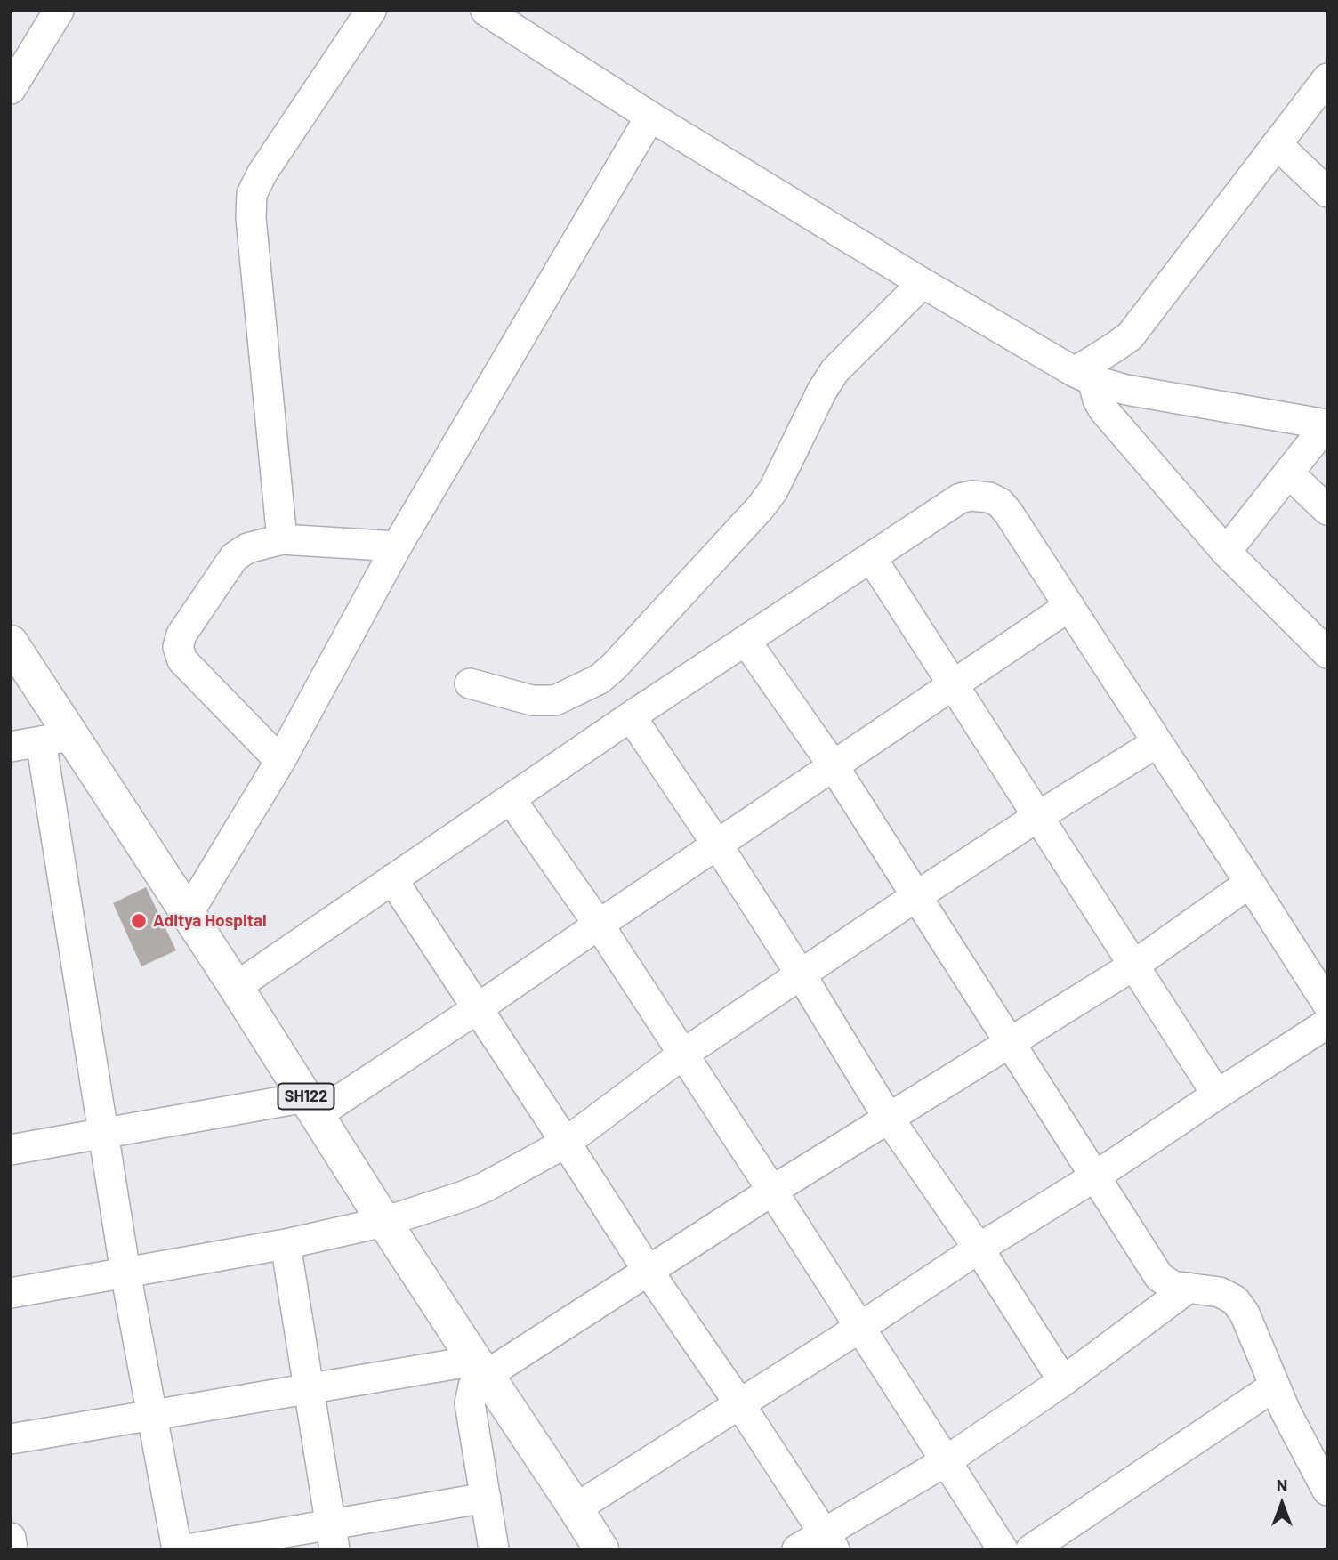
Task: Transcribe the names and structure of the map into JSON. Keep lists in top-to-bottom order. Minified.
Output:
{"streets":{"main road":["SH122"]},"places":["Aditya Hospital"],"north":"top"}
